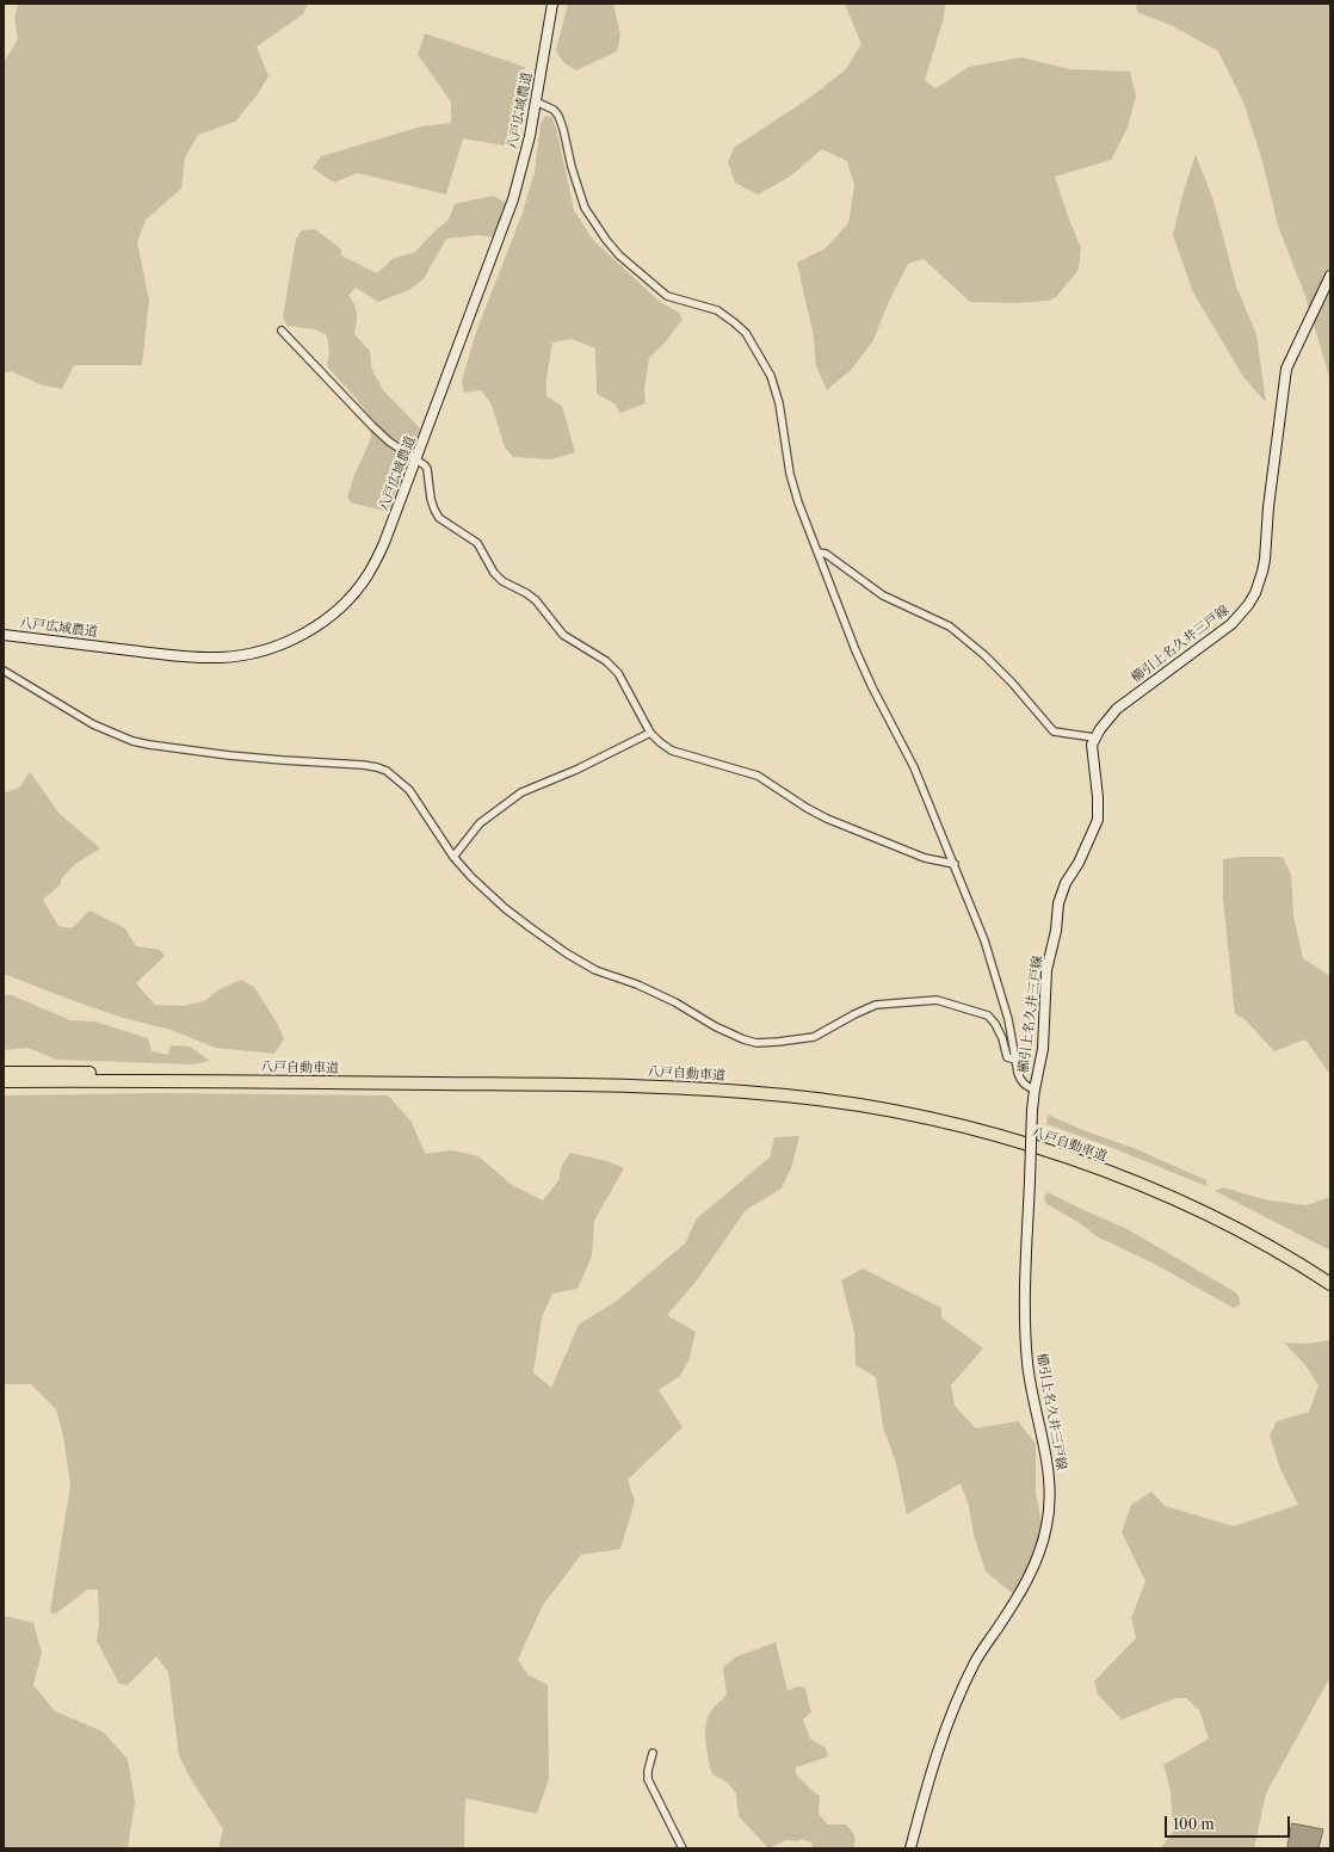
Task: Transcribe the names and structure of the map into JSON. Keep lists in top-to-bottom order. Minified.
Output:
{"streets":{"highway":["八戸自動車道"],"main road":["八戸広域農道","櫛引上名久井三戸線"]},"scale_bar":"100 m"}
